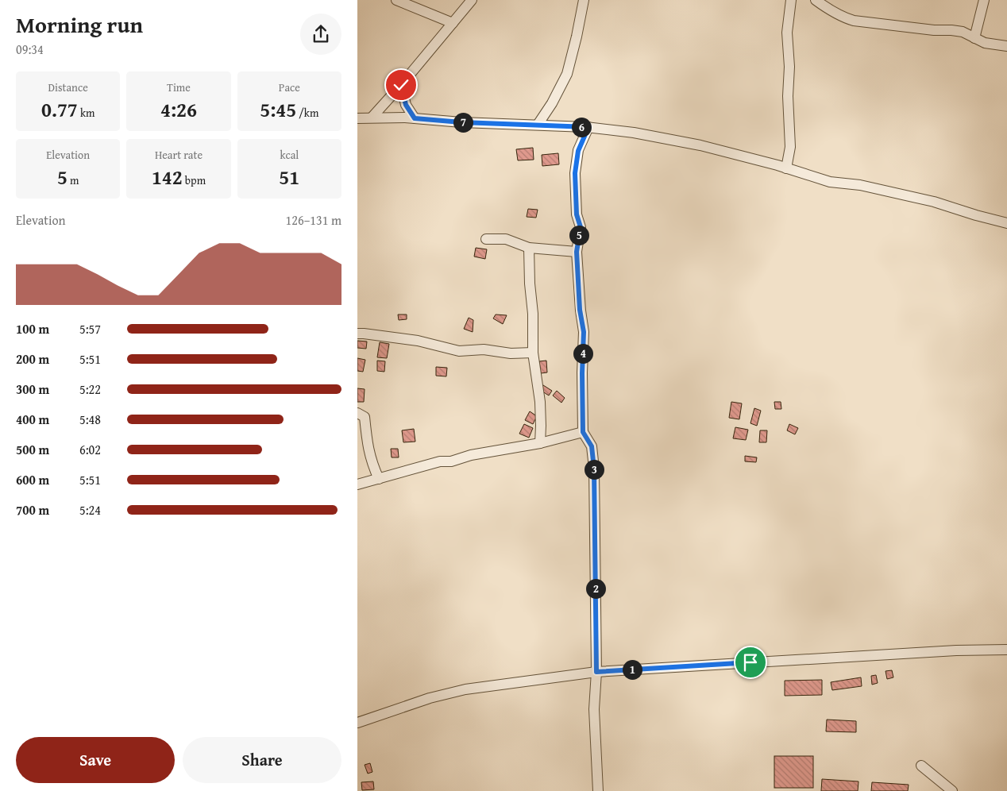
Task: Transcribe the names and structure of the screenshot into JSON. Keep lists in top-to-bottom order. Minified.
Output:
{"page":{"heading":["Morning run","09:34"],"stats":[["Distance","0.77 km"],["Time","4:26"],["Pace","5:45 /km"],["Elevation","5 m"],["Heart rate","142 bpm"],["kcal","51"]],"pins":["7","6","5","4","3","2","1"],"chart":["Elevation","126–131 m"],"list":[{"name":"100 m","note":"5:57"},{"name":"200 m","note":"5:51"},{"name":"300 m","note":"5:22"},{"name":"400 m","note":"5:48"},{"name":"500 m","note":"6:02"},{"name":"600 m","note":"5:51"},{"name":"700 m","note":"5:24"}],"buttons":["Save","Share"]}}
